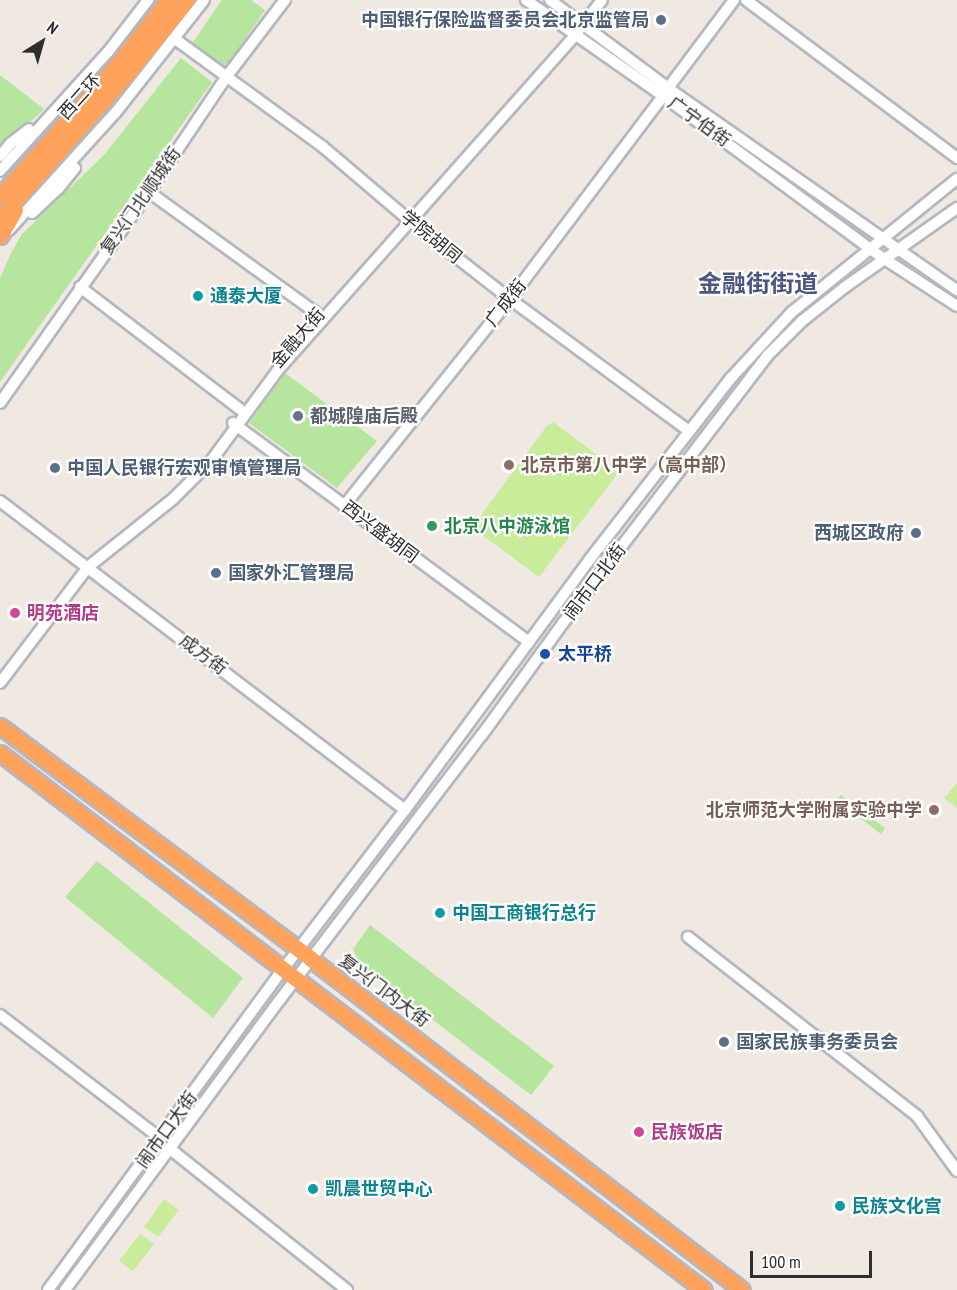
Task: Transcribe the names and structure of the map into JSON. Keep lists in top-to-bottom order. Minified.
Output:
{"streets":{"highway":["西二环","复兴门内大街"],"main road":["广宁伯街","复兴门北顺城街","学院胡同","广成街","金融大街","西兴盛胡同","闹市口北街","成方街","闹市口大街"]},"crossings":[["广宁伯街","广成街"],["广宁伯街","金融大街"],["广宁伯街","闹市口北街"],["复兴门北顺城街","学院胡同"],["学院胡同","广成街"],["学院胡同","金融大街"],["学院胡同","闹市口北街"],["广成街","西兴盛胡同"],["金融大街","西兴盛胡同"],["金融大街","成方街"],["西兴盛胡同","闹市口北街"],["闹市口北街","成方街"],["闹市口北街","复兴门内大街"],["闹市口北街","闹市口大街"],["复兴门内大街","闹市口大街"]],"districts":["金融街街道"],"places":["中国银行保险监督委员会北京监管局","通泰大厦","都城隍庙后殿","北京市第八中学（高中部）","中国人民银行宏观审慎管理局","北京八中游泳馆","西城区政府","国家外汇管理局","明苑酒店","太平桥","北京师范大学附属实验中学","中国工商银行总行","国家民族事务委员会","民族饭店","凯晨世贸中心","民族文化宫"],"scale_bar":"100 m","north":"top right"}
